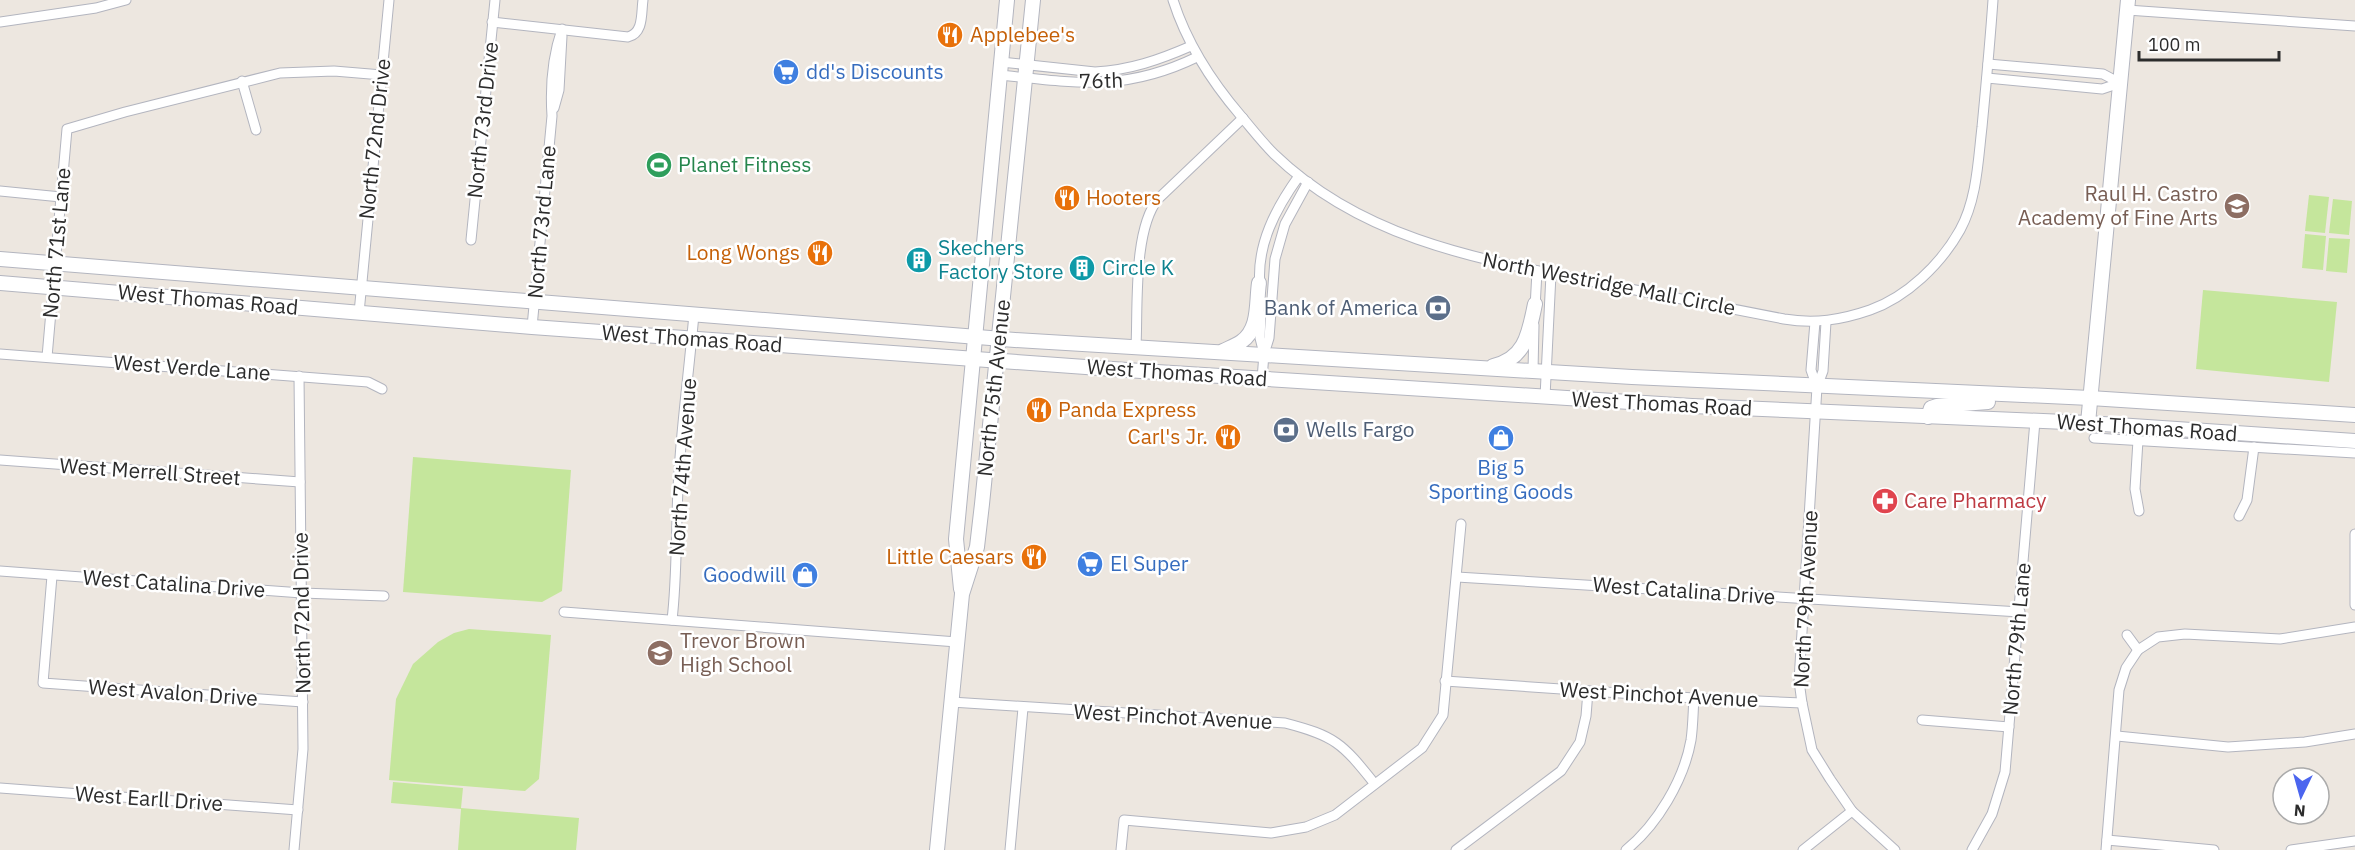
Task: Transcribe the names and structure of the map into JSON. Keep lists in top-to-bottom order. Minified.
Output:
{"streets":{"main road":["West Thomas Road","North 75th Avenue"],"street":["76th","North 73rd Drive","North 72nd Drive","North 73rd Lane","North 71st Lane","North Westridge Mall Circle","West Verde Lane","North 74th Avenue","West Merrell Street","West Catalina Drive","North 79th Avenue","North 79th Lane","West Avalon Drive","West Pinchot Avenue","West Earll Drive"]},"crossings":[["76th","North Westridge Mall Circle"],["76th","North 75th Avenue"],["North 72nd Drive","West Thomas Road"],["North 72nd Drive","West Verde Lane"],["North 72nd Drive","West Merrell Street"],["North 72nd Drive","West Catalina Drive"],["North 72nd Drive","West Avalon Drive"],["North 72nd Drive","West Earll Drive"],["North 73rd Lane","West Thomas Road"],["North 71st Lane","West Thomas Road"],["North 71st Lane","West Verde Lane"],["West Thomas Road","North 75th Avenue"],["West Thomas Road","North 74th Avenue"],["West Thomas Road","North 79th Avenue"],["West Thomas Road","North 79th Lane"],["North 75th Avenue","West Pinchot Avenue"],["West Catalina Drive","North 79th Avenue"],["West Catalina Drive","North 79th Lane"],["West Catalina Drive","West Avalon Drive"],["North 79th Avenue","West Pinchot Avenue"]],"places":{"restaurant":["Applebee's","Hooters","Long Wongs","Panda Express","Carl's Jr.","Little Caesars"],"supermarket":["dd's Discounts","El Super"],"sports":["Planet Fitness"],"school or university":["Raul H. Castro Academy of Fine Arts","Trevor Brown High School"],"building":["Skechers Factory Store","Circle K"],"bank":["Bank of America","Wells Fargo"],"shop":["Big 5 Sporting Goods","Goodwill"],"pharmacy":["Care Pharmacy"]},"scale_bar":"100 m","north":"bottom"}
